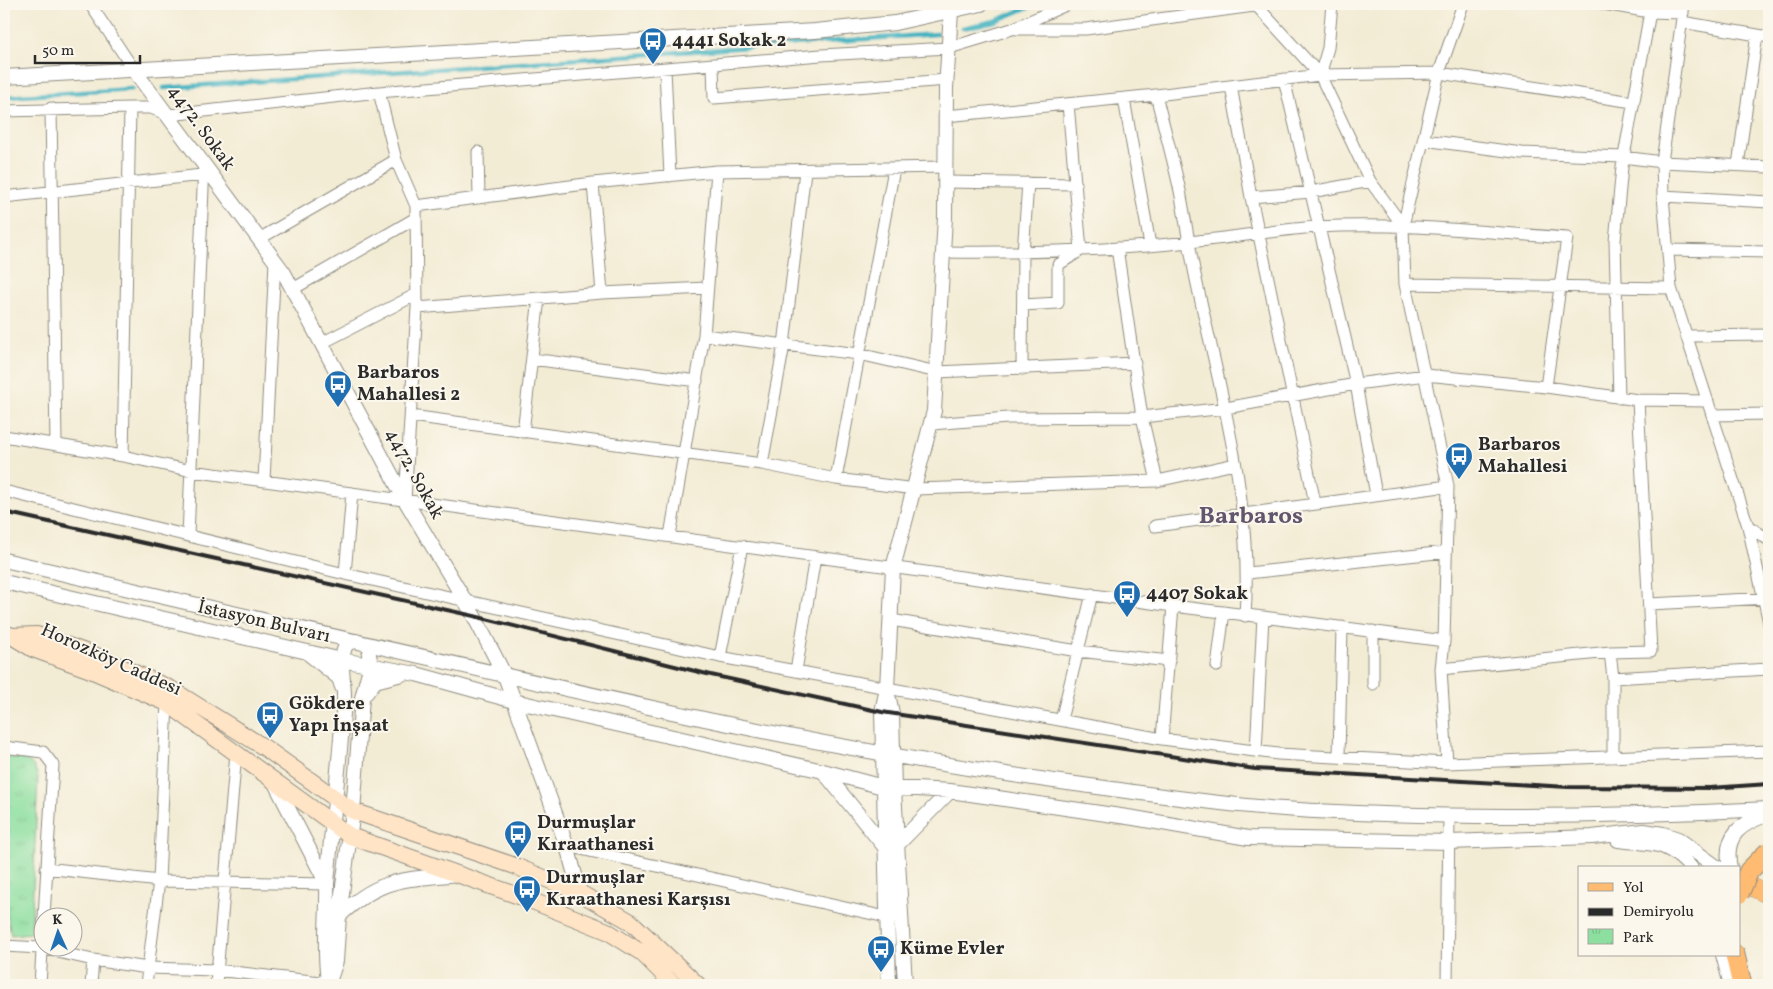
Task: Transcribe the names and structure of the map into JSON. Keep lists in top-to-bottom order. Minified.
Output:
{"streets":{"main road":["Horozköy Caddesi"],"street":["4472. Sokak","İstasyon Bulvarı"]},"crossings":[["4472. Sokak","İstasyon Bulvarı"]],"districts":["Barbaros"],"places":{"bus stop":["4441 Sokak 2","Barbaros Mahallesi 2","Barbaros Mahallesi","4407 Sokak","Gökdere Yapı İnşaat","Durmuşlar Kıraathanesi","Durmuşlar Kıraathanesi Karşısı","Küme Evler"]},"legend":["Yol","Demiryolu","Park"],"scale_bar":"50 m","north":"top"}
